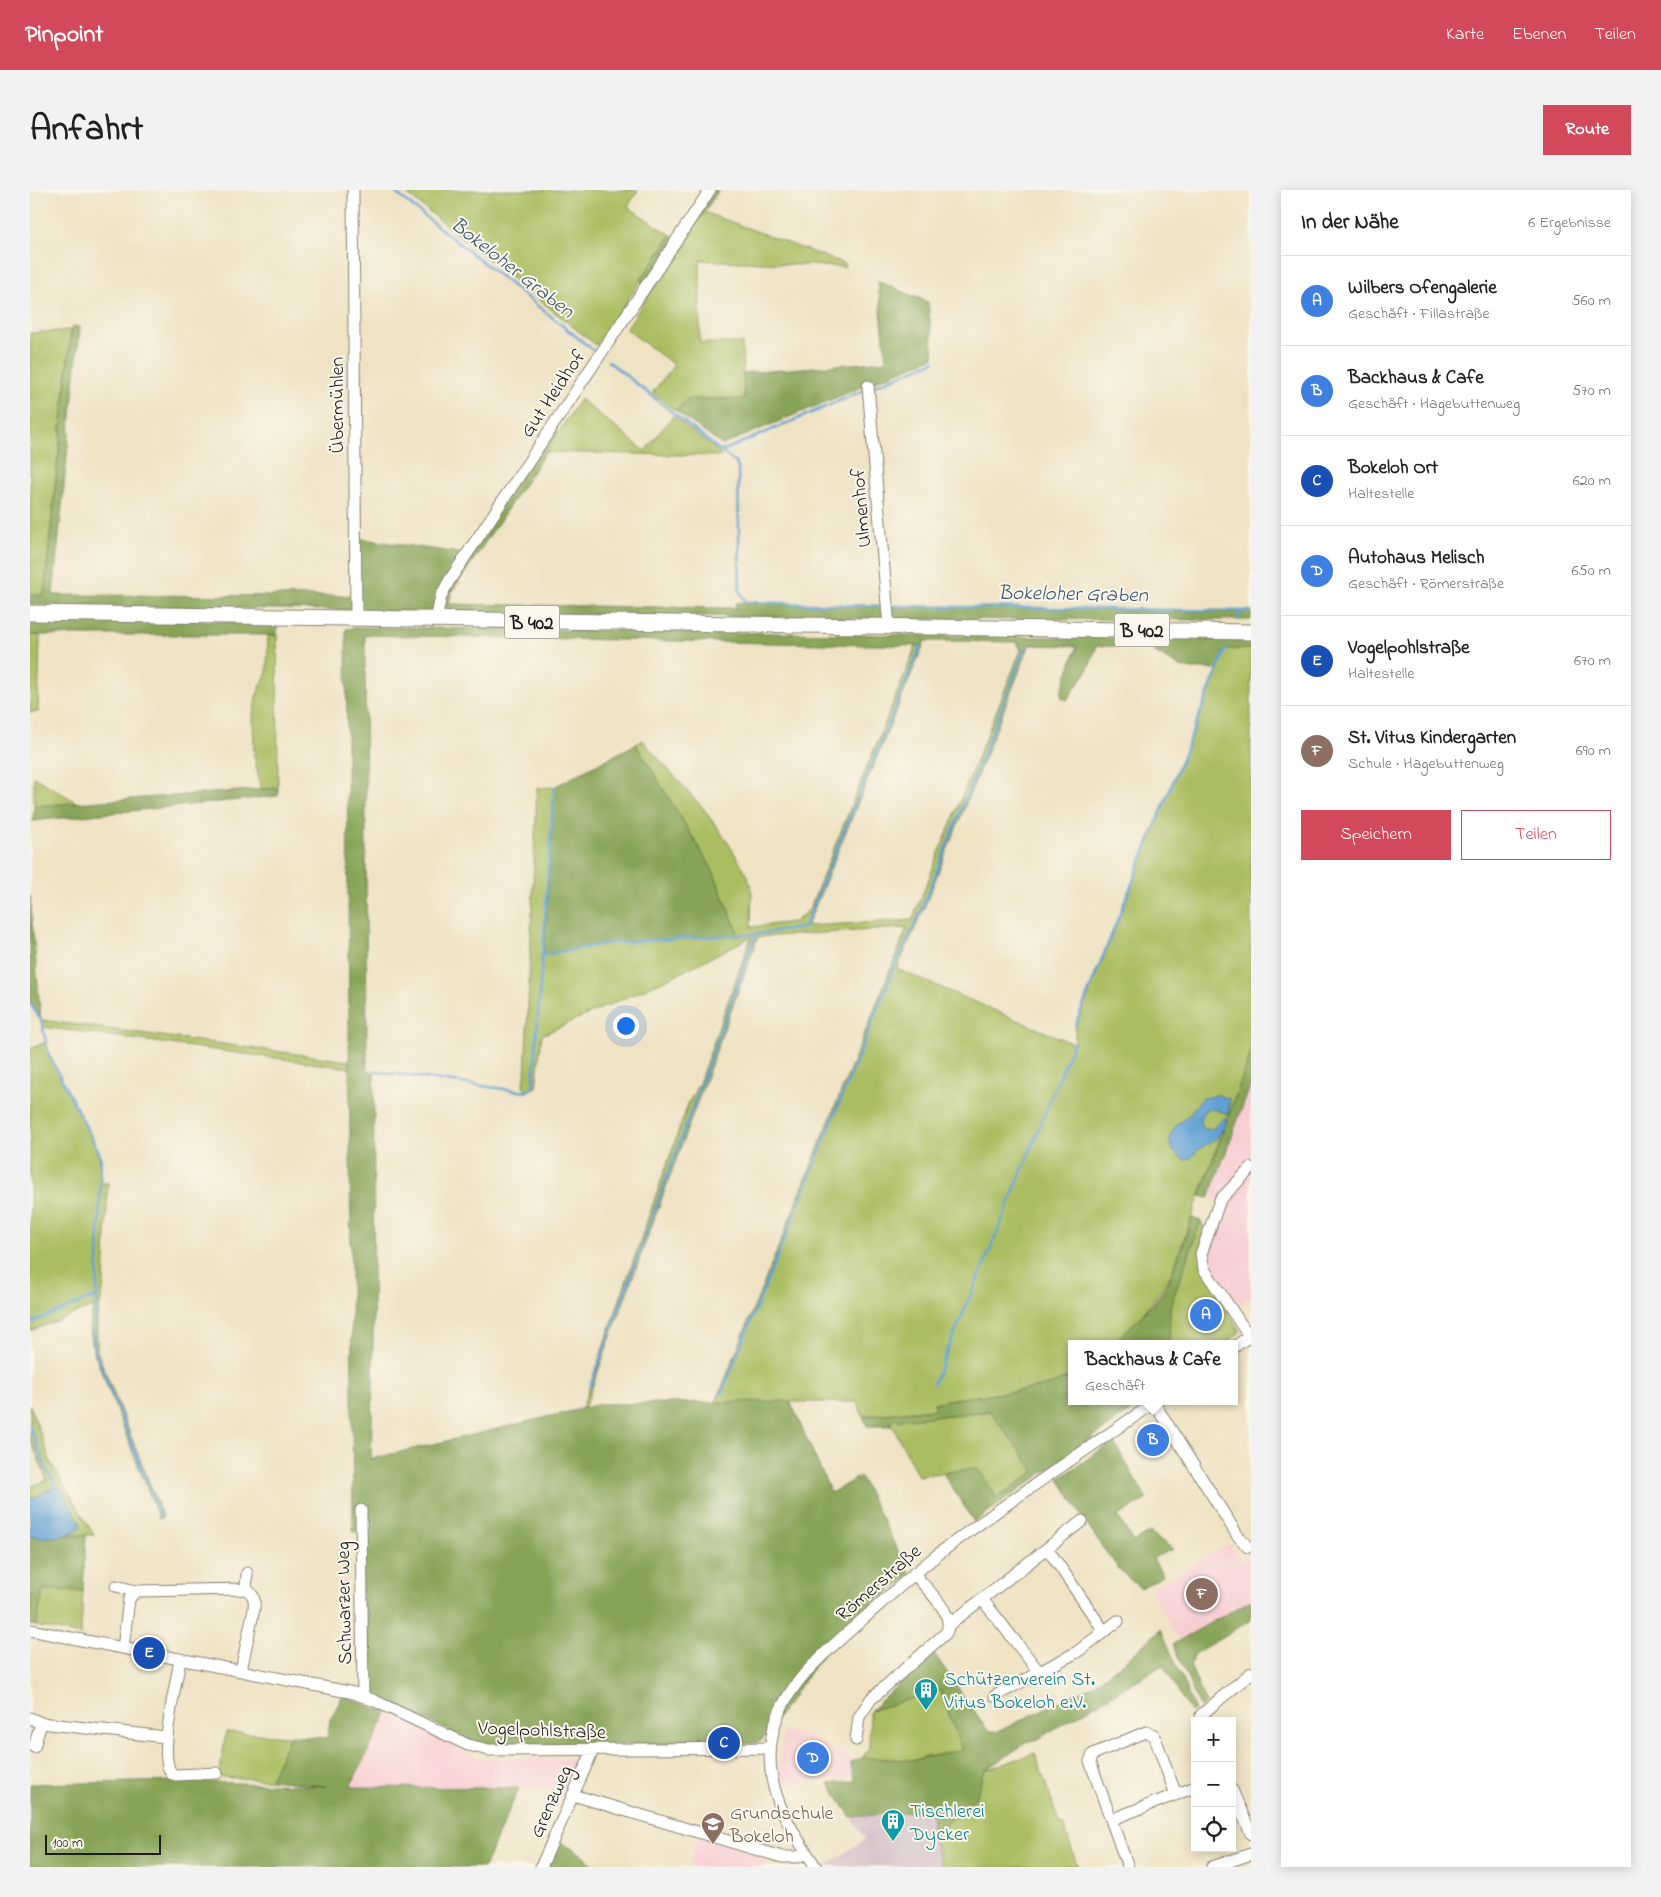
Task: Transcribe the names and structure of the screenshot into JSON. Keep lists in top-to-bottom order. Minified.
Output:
{"streets":{"main road":["B 402"],"street":["Gut Heidhof","Übermühlen","Ulmenhof","Römerstraße","Schwarzer Weg","Vogelpohlstraße","Grenzweg"]},"crossings":[["Gut Heidhof","B 402"],["Übermühlen","B 402"],["Ulmenhof","B 402"],["Römerstraße","Vogelpohlstraße"],["Schwarzer Weg","Vogelpohlstraße"],["Vogelpohlstraße","Grenzweg"]],"water":["Bokeloher Graben"],"places":{"building":["Schützenverein St. Vitus Bokeloh e.V.","Tischlerei Dycker"],"school or university":["Grundschule Bokeloh"]},"scale_bar":"100 m","page":{"header":"Pinpoint","nav":["Karte","Ebenen","Teilen"],"title":"Anfahrt","buttons":["Route",["Speichern","Teilen"]],"heading":["In der Nähe","6 Ergebnisse"],"list":[{"mark":"A","name":"Wilbers Ofengalerie","note":"Geschäft · Fillastraße","value":"560 m"},{"mark":"B","name":"Backhaus & Cafe","note":"Geschäft · Hagebuttenweg","value":"570 m"},{"mark":"C","name":"Bokeloh Ort","note":"Haltestelle","value":"620 m"},{"mark":"D","name":"Autohaus Melisch","note":"Geschäft · Römerstraße","value":"650 m"},{"mark":"E","name":"Vogelpohlstraße","note":"Haltestelle","value":"670 m"},{"mark":"F","name":"St. Vitus Kindergarten","note":"Schule · Hagebuttenweg","value":"690 m"}],"pins":["A","B","F","E","C","D"],"popup":["Backhaus & Cafe","Geschäft"],"map_buttons":["+","−"],"scale":"100 m"}}
